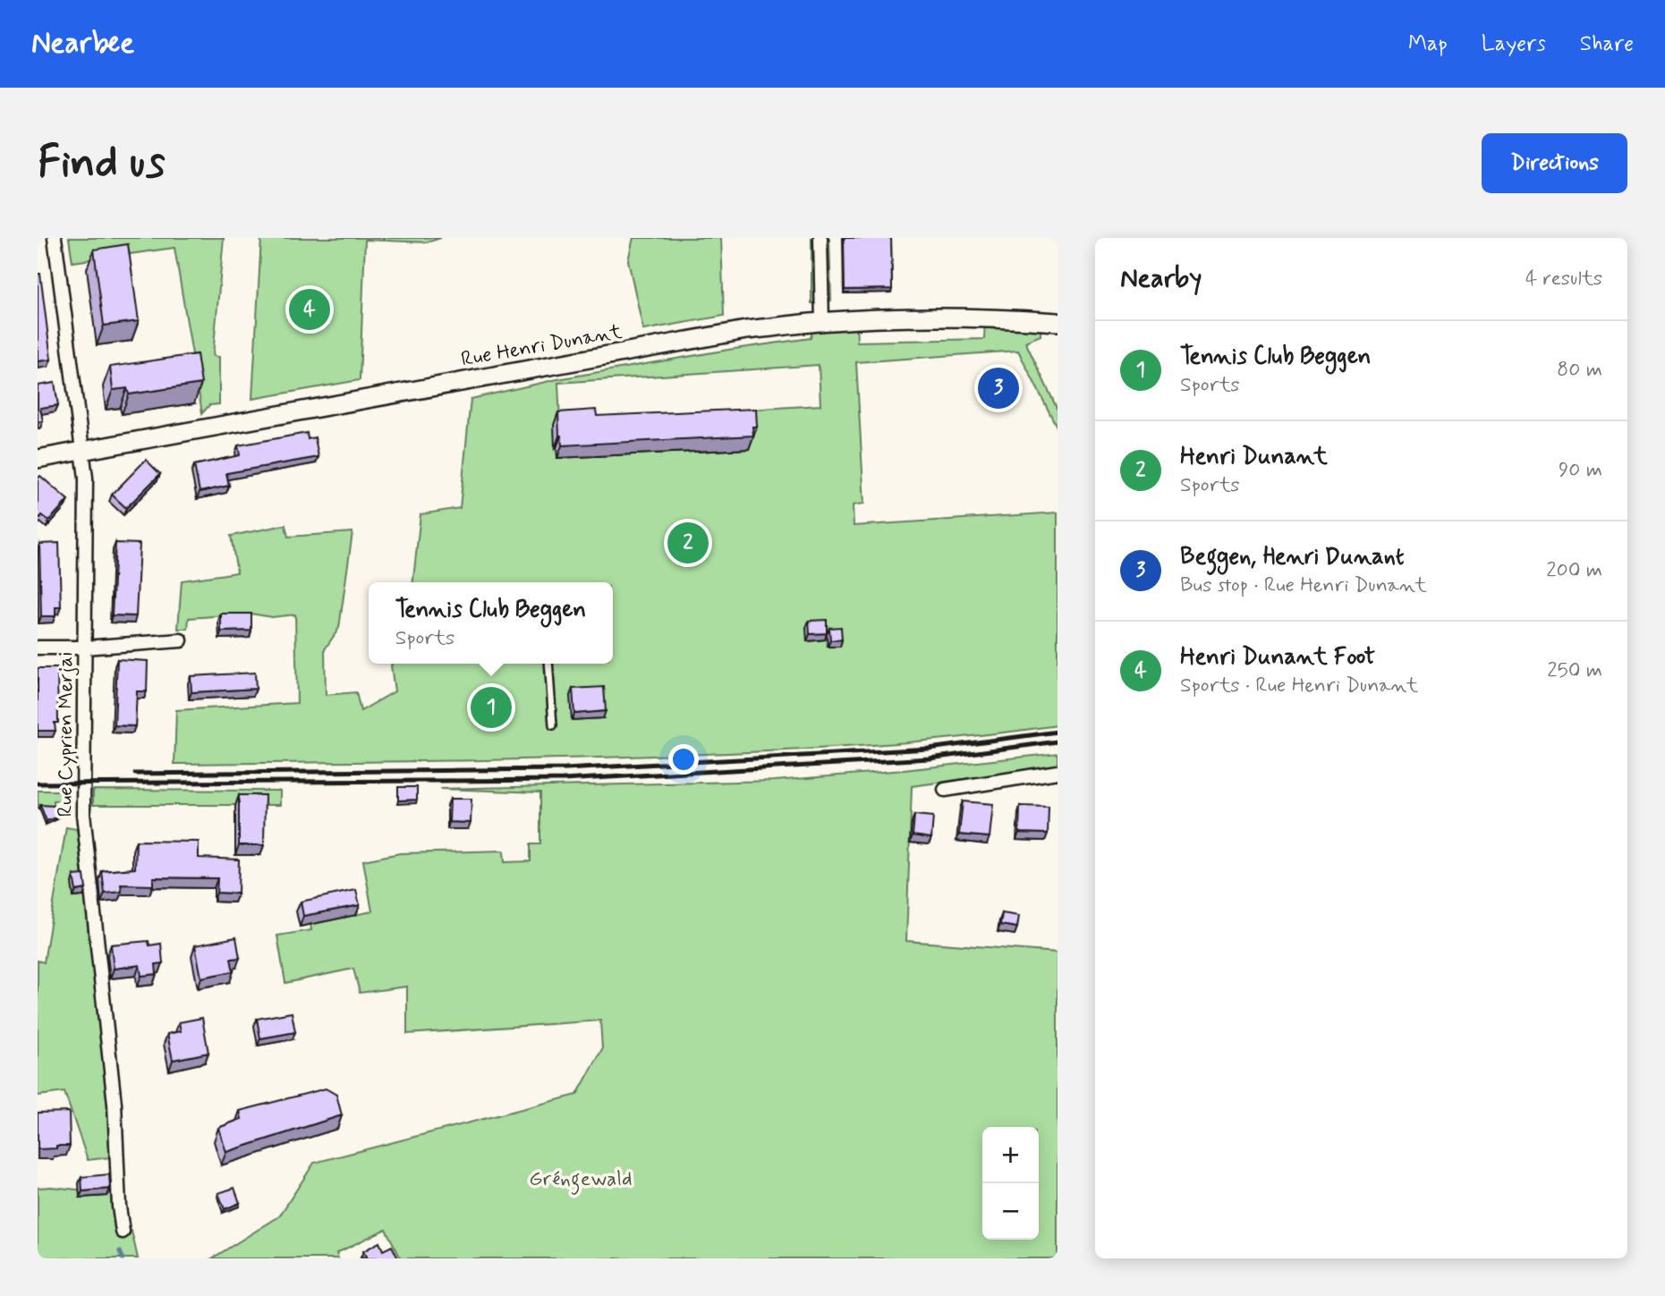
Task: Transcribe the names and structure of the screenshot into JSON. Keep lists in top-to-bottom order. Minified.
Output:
{"streets":{"main road":["Rue Henri Dunant"],"street":["Rue Cyprien Merjai"]},"crossings":[["Rue Henri Dunant","Rue Cyprien Merjai"]],"parks":["Gréngewald"],"page":{"header":"Nearbee","nav":["Map","Layers","Share"],"buttons":"Directions","title":"Find us","heading":["Nearby","4 results"],"pins":["4","3","2","1"],"list":[{"mark":"1","name":"Tennis Club Beggen","note":"Sports","value":"80 m"},{"mark":"2","name":"Henri Dunant","note":"Sports","value":"90 m"},{"mark":"3","name":"Beggen, Henri Dunant","note":"Bus stop · Rue Henri Dunant","value":"200 m"},{"mark":"4","name":"Henri Dunant Foot","note":"Sports · Rue Henri Dunant","value":"250 m"}],"popup":["Tennis Club Beggen","Sports"],"map_buttons":["+","−"]}}
